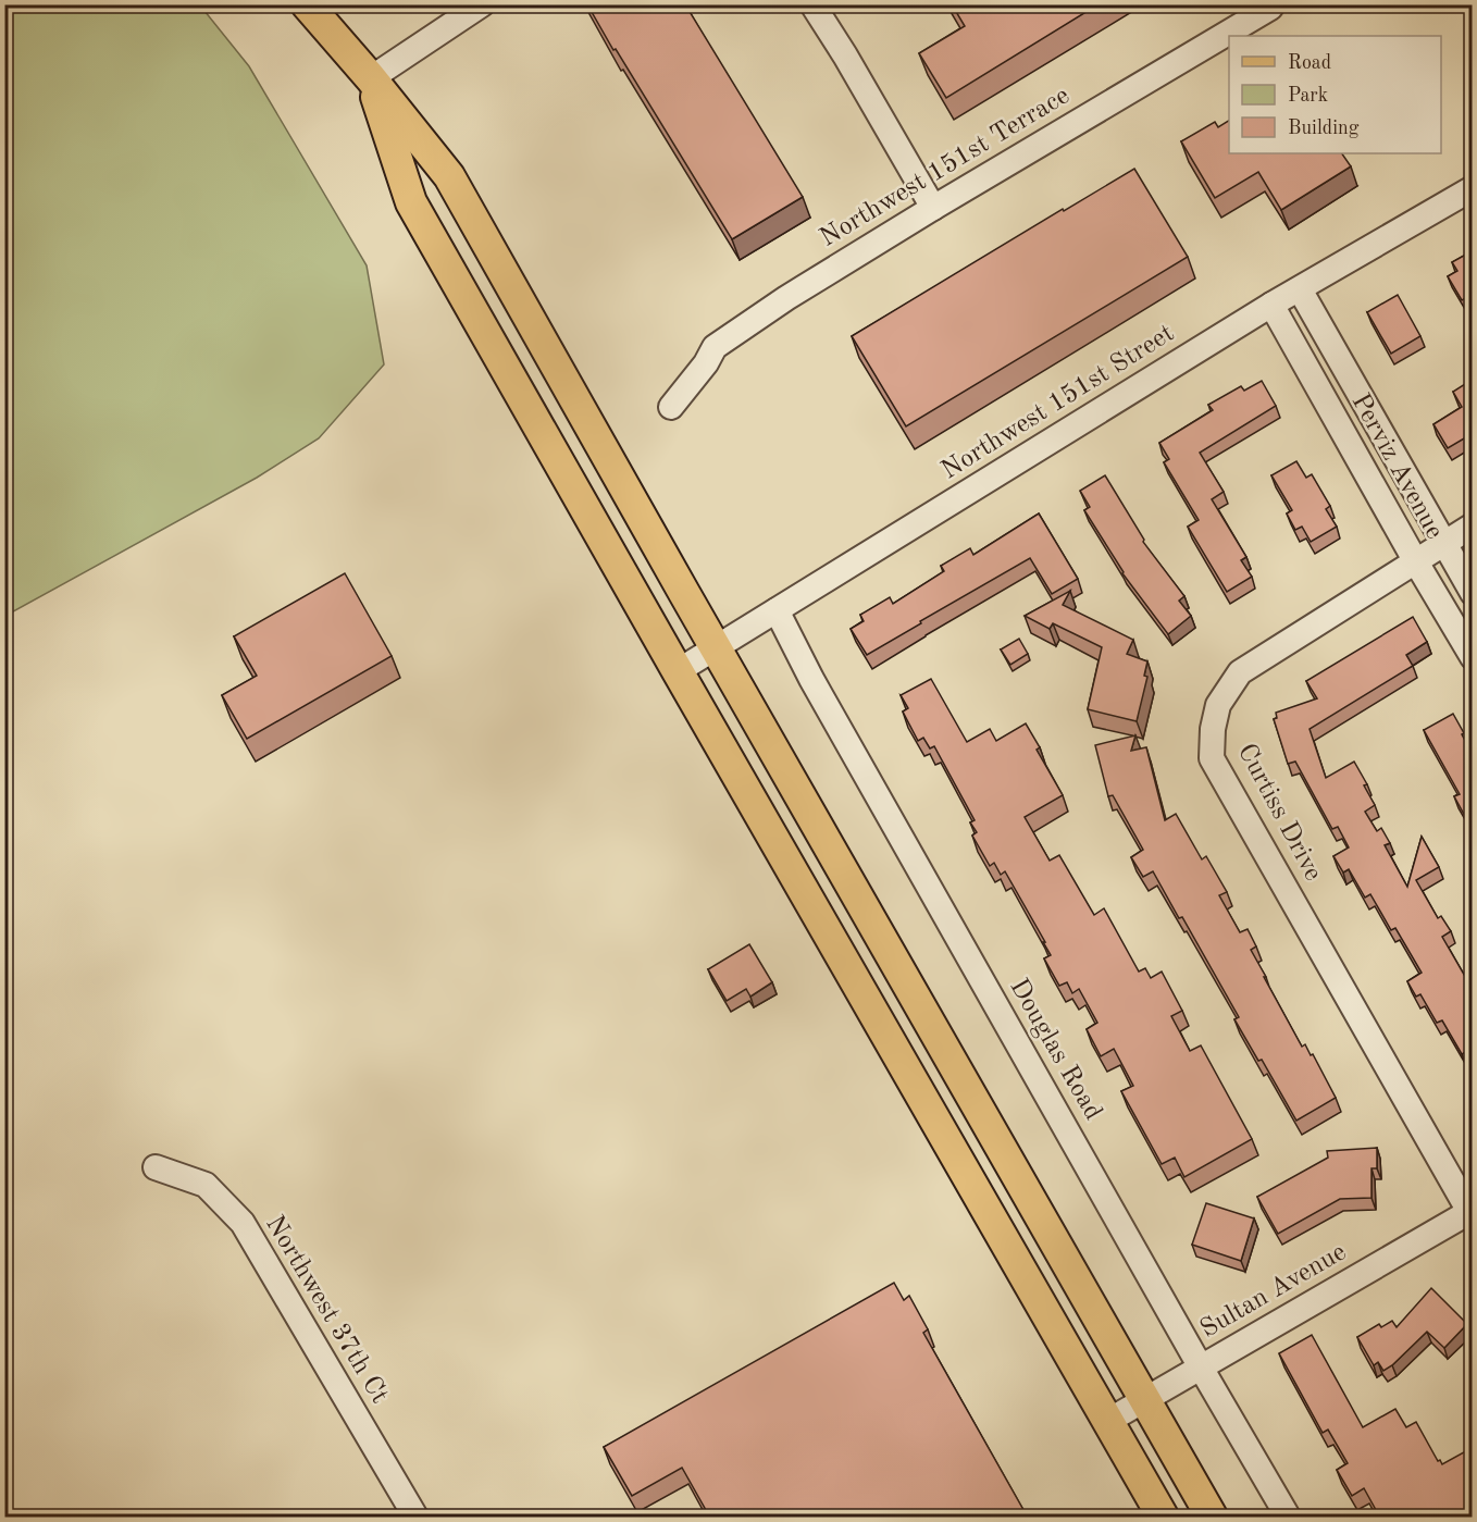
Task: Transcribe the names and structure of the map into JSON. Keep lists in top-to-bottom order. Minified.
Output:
{"streets":{"street":["Northwest 151st Terrace","Northwest 151st Street","Perviz Avenue","Curtiss Drive","Douglas Road","Sultan Avenue","Northwest 37th Ct"]},"crossings":[["Northwest 151st Street","Perviz Avenue"],["Northwest 151st Street","Douglas Road"],["Perviz Avenue","Curtiss Drive"],["Curtiss Drive","Sultan Avenue"],["Douglas Road","Sultan Avenue"]],"legend":["Road","Park","Building"]}
